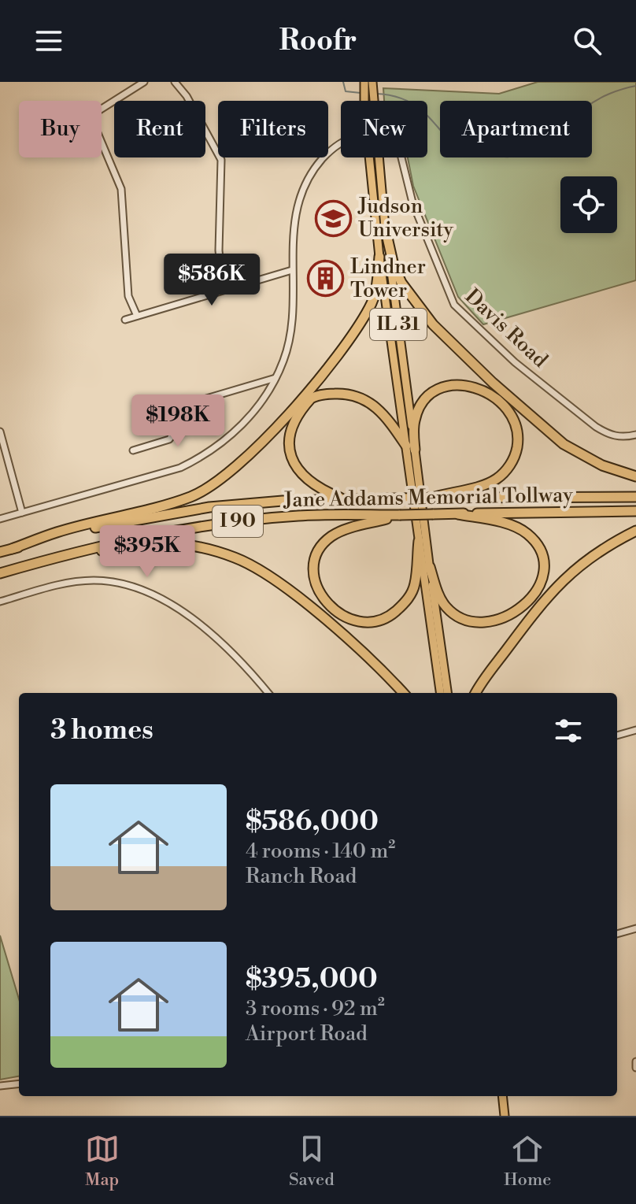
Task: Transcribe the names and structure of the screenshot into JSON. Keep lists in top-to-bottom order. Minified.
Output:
{"streets":{"highway":["Jane Addams Memorial Tollway","I 90"],"main road":["IL 31"],"street":["Davis Road"]},"places":{"school or university":["Judson University"],"building":["Lindner Tower"]},"page":{"header":"Roofr","chip":["Buy","Rent","Filters","New","Apartment"],"price":["$586K","$198K","$395K"],"heading":"3 homes","list":[{"name":"$586,000","note":"4 rooms · 140 m² · Ranch Road"},{"name":"$395,000","note":"3 rooms · 92 m² · Airport Road"}],"tabs":["Map","Saved","Home"]}}
